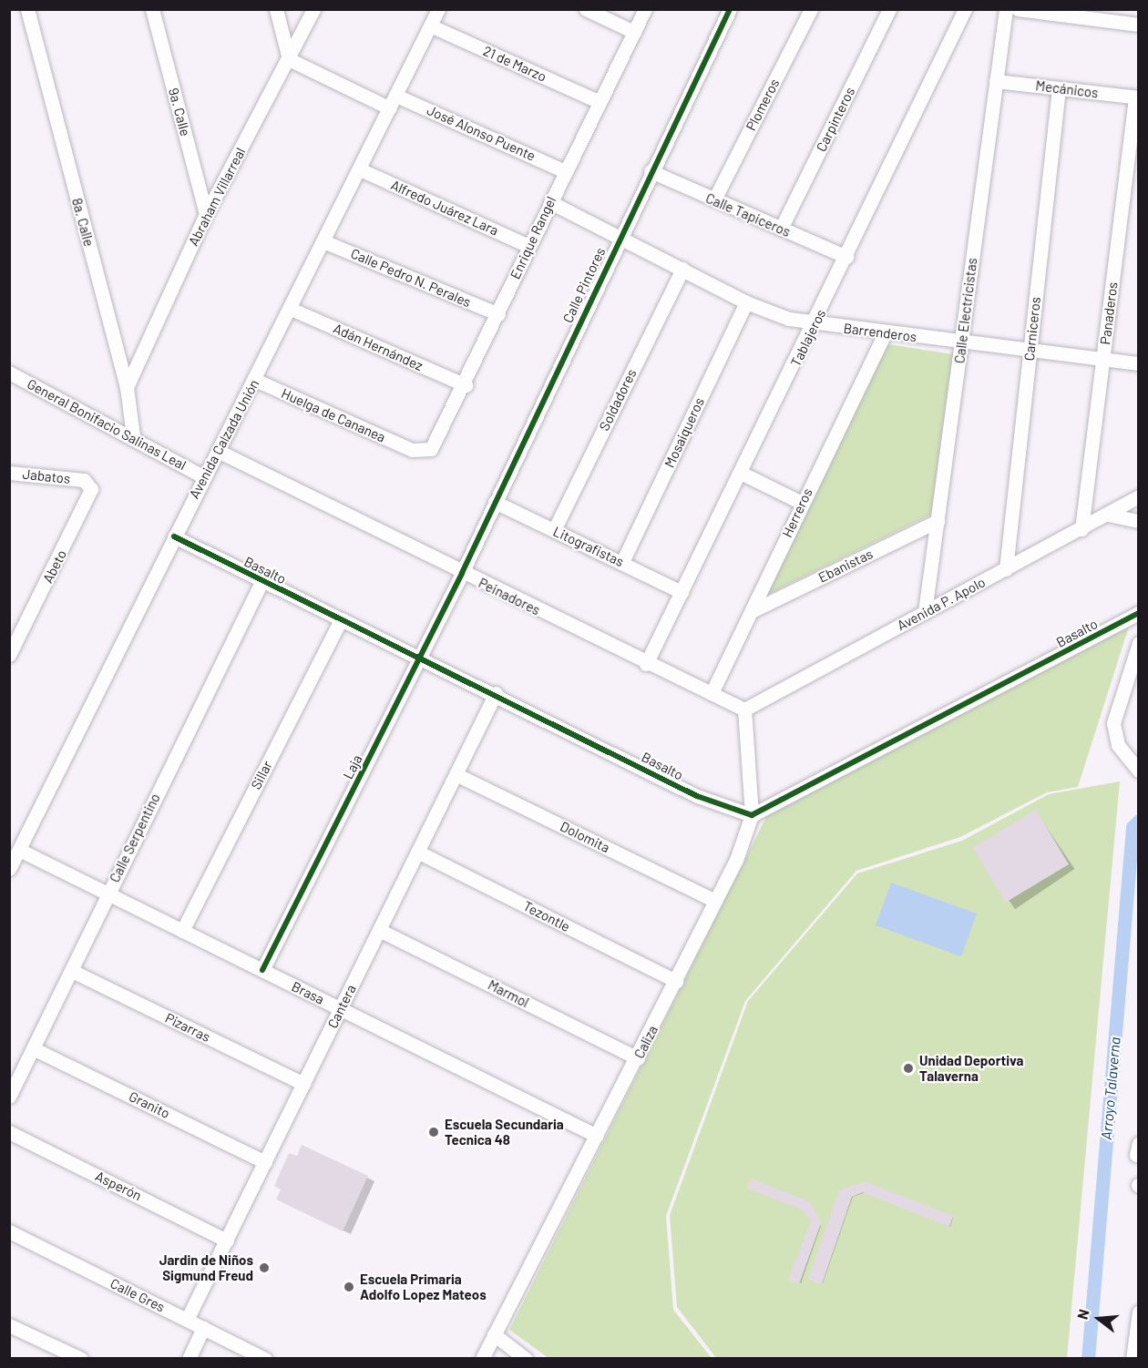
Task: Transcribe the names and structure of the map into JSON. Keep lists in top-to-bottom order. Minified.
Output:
{"streets":{"street":["21 de Marzo","Mecánicos","Plomeros","9a. Calle","Carpinteros","José Alonso Puente","Abraham Villarreal","Alfredo Juárez Lara","Calle Tapiceros","8a. Calle","Enrique Rangel","Calle Pedro N. Perales","Calle Pintores","Calle Electricistas","Panaderos","Carniceros","Barrenderos","Tablajeros","Adán Hernández","Soldadores","Huelga de Cananea","General Bonifacio Salinas Leal","Mosaiqueros","Avenida Calzada Unión","Jabatos","Herreros","Litografistas","Ebanistas","Abeto","Basalto","Peinadores","Avenida P. Apolo","Laja","Sillar","Dolomita","Calle Serpentino","Tezontle","Brasa","Marmol","Cantera","Pizarras","Caliza","Granito","Asperón","Calle Gres"]},"crossings":[["21 de Marzo","Enrique Rangel"],["21 de Marzo","Avenida Calzada Unión"],["Mecánicos","Calle Electricistas"],["Mecánicos","Panaderos"],["Mecánicos","Carniceros"],["Plomeros","Calle Tapiceros"],["9a. Calle","Abraham Villarreal"],["Carpinteros","Calle Tapiceros"],["José Alonso Puente","Enrique Rangel"],["José Alonso Puente","Avenida Calzada Unión"],["Abraham Villarreal","8a. Calle"],["Alfredo Juárez Lara","Enrique Rangel"],["Alfredo Juárez Lara","Avenida Calzada Unión"],["Calle Tapiceros","Calle Pintores"],["Calle Tapiceros","Tablajeros"],["8a. Calle","General Bonifacio Salinas Leal"],["Enrique Rangel","Calle Pedro N. Perales"],["Enrique Rangel","Barrenderos"],["Enrique Rangel","Adán Hernández"],["Enrique Rangel","Huelga de Cananea"],["Calle Pedro N. Perales","Avenida Calzada Unión"],["Calle Pintores","Barrenderos"],["Calle Pintores","Litografistas"],["Calle Pintores","Peinadores"],["Calle Pintores","Laja"],["Calle Electricistas","Barrenderos"],["Calle Electricistas","Ebanistas"],["Calle Electricistas","Avenida P. Apolo"],["Panaderos","Barrenderos"],["Panaderos","Avenida P. Apolo"],["Carniceros","Barrenderos"],["Carniceros","Avenida P. Apolo"],["Barrenderos","Tablajeros"],["Barrenderos","Soldadores"],["Barrenderos","Mosaiqueros"],["Barrenderos","Herreros"],["Tablajeros","Litografistas"],["Tablajeros","Peinadores"],["Adán Hernández","Avenida Calzada Unión"],["Soldadores","Litografistas"],["Huelga de Cananea","Avenida Calzada Unión"],["General Bonifacio Salinas Leal","Avenida Calzada Unión"],["Mosaiqueros","Litografistas"],["Avenida Calzada Unión","Basalto"],["Avenida Calzada Unión","Peinadores"],["Avenida Calzada Unión","Brasa"],["Jabatos","Abeto"],["Herreros","Ebanistas"],["Herreros","Peinadores"],["Basalto","Laja"],["Basalto","Sillar"],["Basalto","Calle Serpentino"],["Basalto","Cantera"],["Basalto","Caliza"],["Peinadores","Avenida P. Apolo"],["Peinadores","Laja"],["Peinadores","Caliza"],["Avenida P. Apolo","Caliza"],["Laja","Brasa"],["Sillar","Brasa"],["Dolomita","Cantera"],["Dolomita","Caliza"],["Calle Serpentino","Brasa"],["Calle Serpentino","Pizarras"],["Calle Serpentino","Granito"],["Tezontle","Cantera"],["Tezontle","Caliza"],["Brasa","Cantera"],["Brasa","Caliza"],["Marmol","Cantera"],["Marmol","Caliza"],["Cantera","Pizarras"],["Cantera","Granito"],["Cantera","Asperón"],["Cantera","Calle Gres"]],"water":["Arroyo Talaverna"],"places":["Unidad Deportiva Talaverna","Escuela Secundaria Tecnica 48","Jardin de Niños Sigmund Freud","Escuela Primaria Adolfo Lopez Mateos"],"north":"left"}
